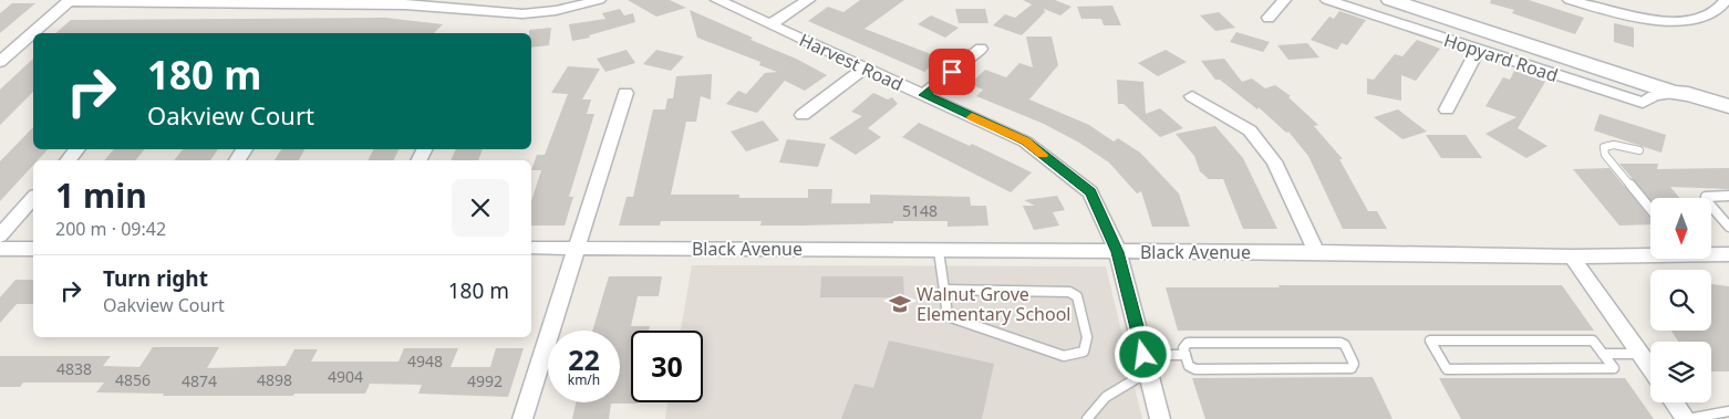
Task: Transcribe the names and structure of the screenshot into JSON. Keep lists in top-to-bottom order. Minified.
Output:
{"streets":{"main road":["Hopyard Road"],"street":["Harvest Road","Black Avenue"]},"crossings":[["Harvest Road","Black Avenue"]],"places":{"school or university":["Walnut Grove Elementary School"]},"house_numbers":["5148","4948","4838","4904","4856","4898","4874","4992"],"north":"bottom","page":{"turn":["180 m","Oakview Court"],"heading":["1 min","200 m · 09:42"],"list":[{"name":"Turn right","note":"Oakview Court","value":"180 m"}],"speed":"22 km/h","limit":"30"}}
